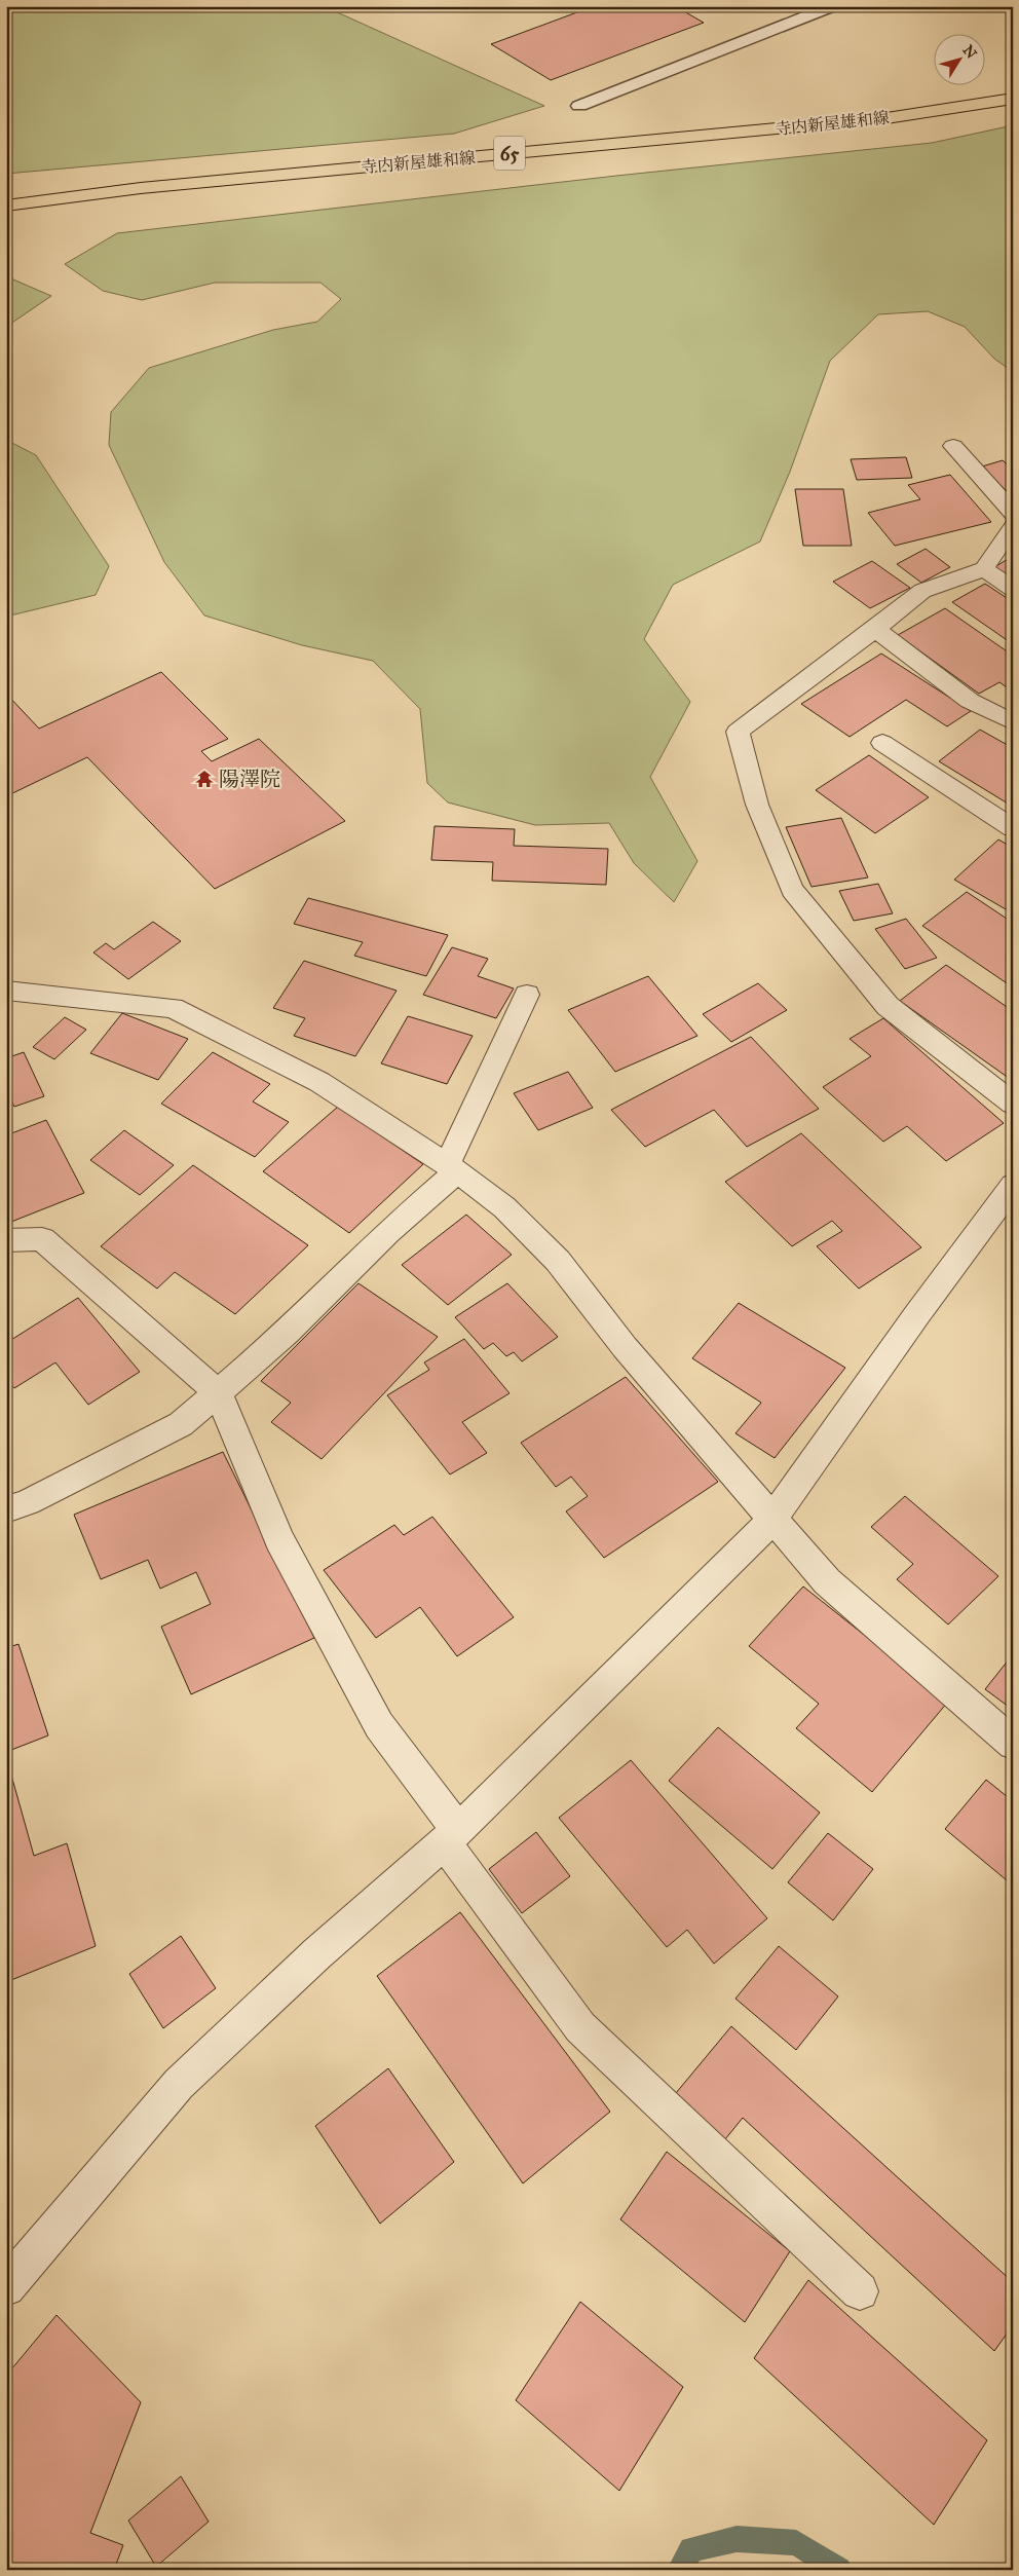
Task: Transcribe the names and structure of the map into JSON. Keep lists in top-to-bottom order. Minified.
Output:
{"streets":{"main road":["寺内新屋雄和線","65"]},"places":{"temple":["陽澤院"]},"north":"top right"}
